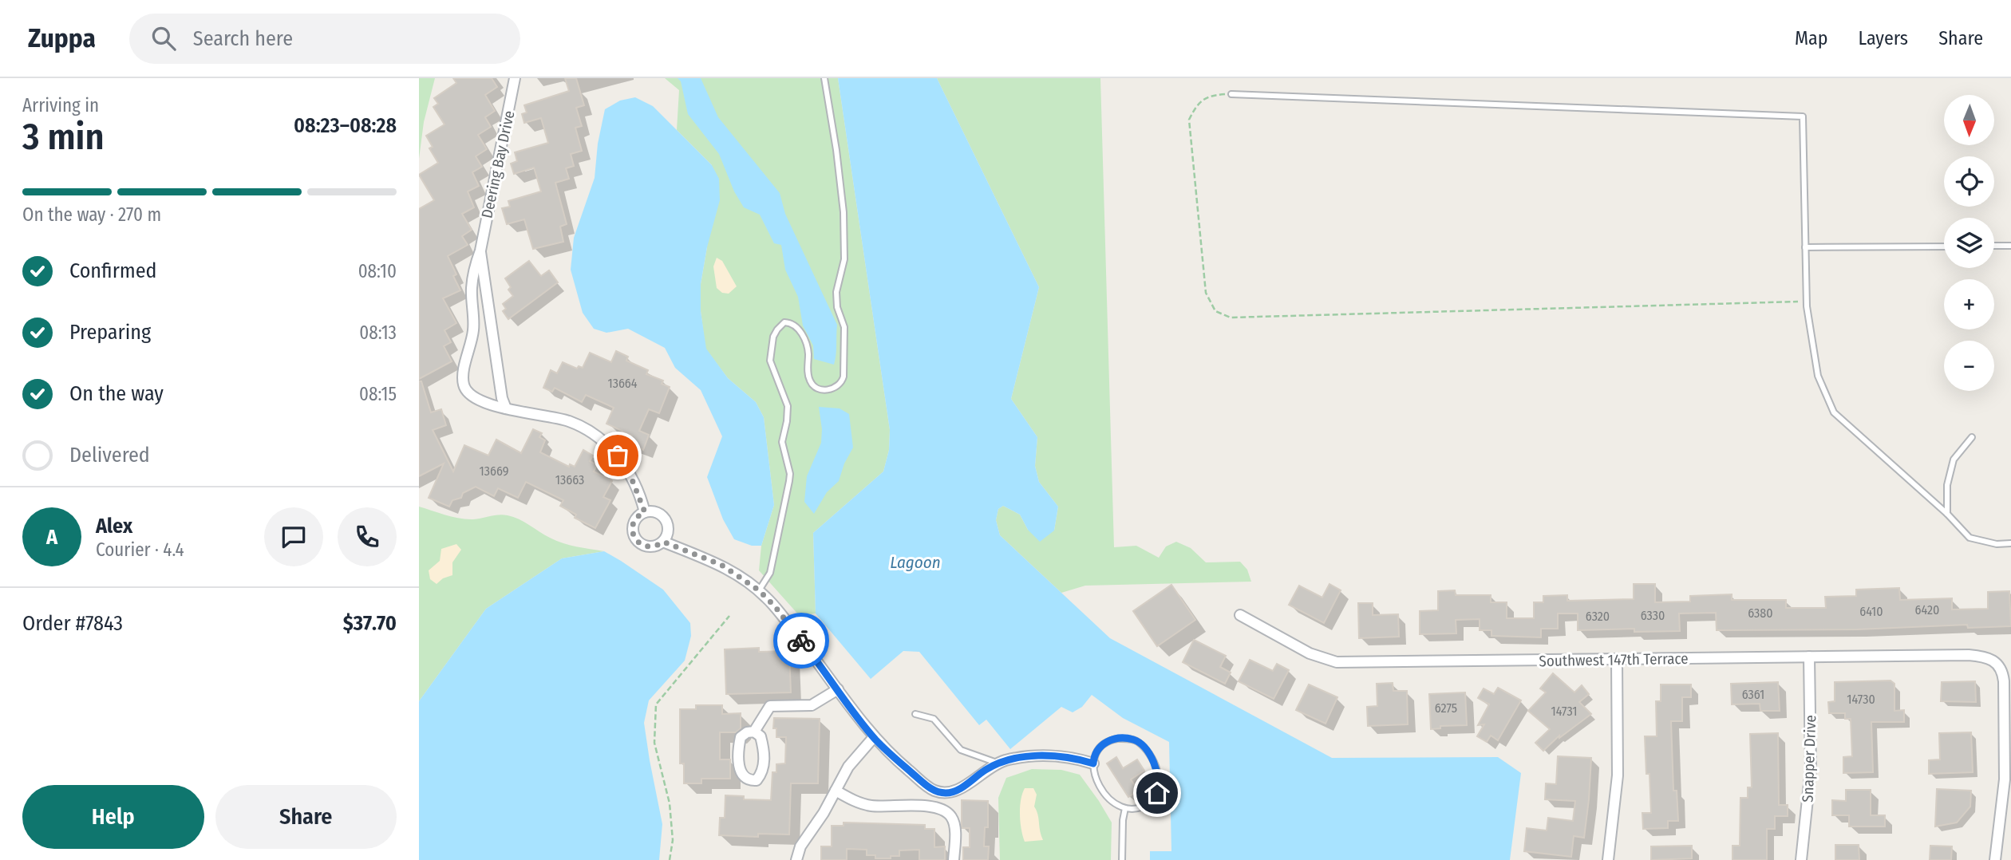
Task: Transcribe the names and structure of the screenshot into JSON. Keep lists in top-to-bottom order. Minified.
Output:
{"streets":{"street":["Deering Bay Drive","Southwest 147th Terrace","Snapper Drive"]},"crossings":[["Southwest 147th Terrace","Snapper Drive"]],"water":["Lagoon"],"house_numbers":["13664","13669","13663","6420","6410","6380","6330","6320","6361","14730","6275","14731"],"north":"bottom","page":{"header":"Zuppa","search":"Search here","nav":["Map","Layers","Share"],"heading":["3 min","Arriving in","08:23–08:28"],"panel":["Alex","Courier · 4.4","Order #7843","$37.70"],"map_buttons":["+","−"],"bar":"On the way · 270 m","list":[["Confirmed","08:10"],["Preparing","08:13"],["On the way","08:15"],"Delivered"],"round":"A","buttons":["Help","Share"]}}
